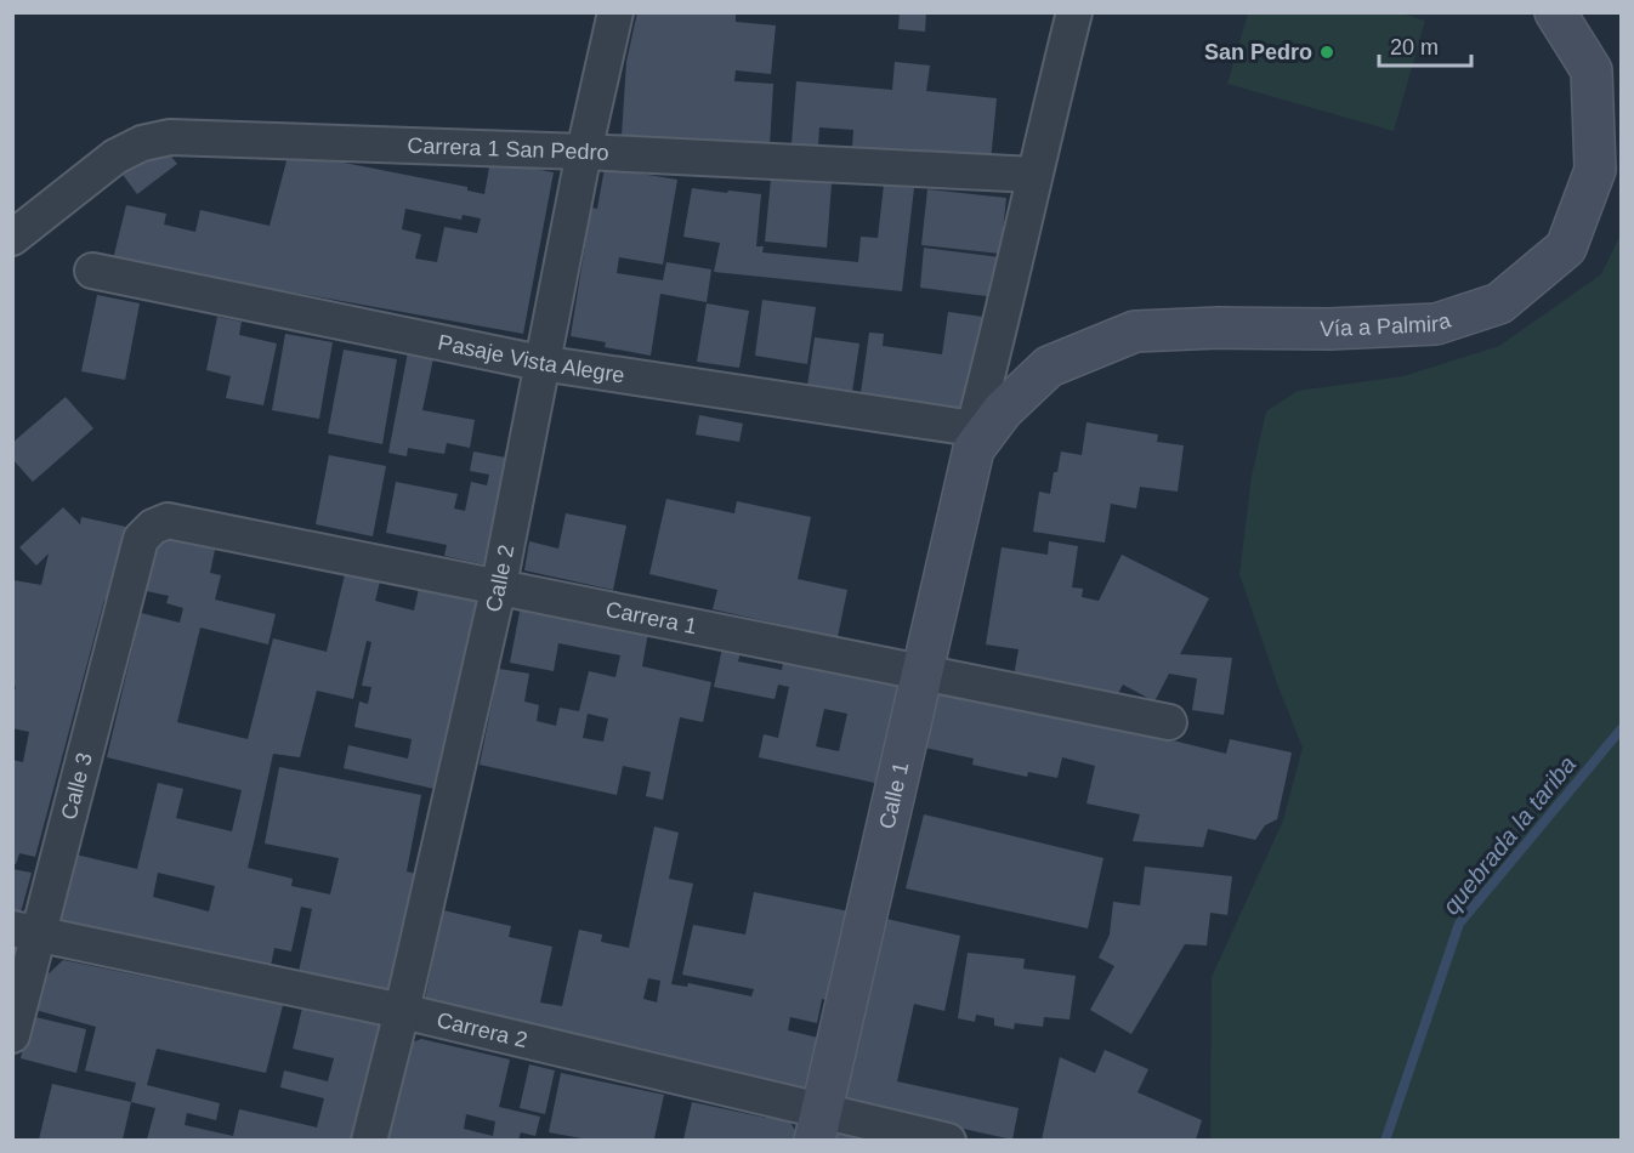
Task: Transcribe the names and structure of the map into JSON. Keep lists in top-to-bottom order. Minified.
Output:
{"streets":{"street":["Carrera 1 San Pedro","Vía a Palmira","Pasaje Vista Alegre","Calle 2","Carrera 1","Calle 3","Calle 1","Carrera 2"]},"crossings":[["Carrera 1 San Pedro","Calle 2"],["Vía a Palmira","Pasaje Vista Alegre"],["Vía a Palmira","Calle 1"],["Pasaje Vista Alegre","Calle 2"],["Pasaje Vista Alegre","Calle 1"],["Calle 2","Carrera 1"],["Calle 2","Carrera 2"],["Carrera 1","Calle 3"],["Carrera 1","Calle 1"],["Calle 3","Carrera 2"],["Calle 1","Carrera 2"]],"water":["quebrada la tariba"],"places":["San Pedro"],"scale_bar":"20 m"}
